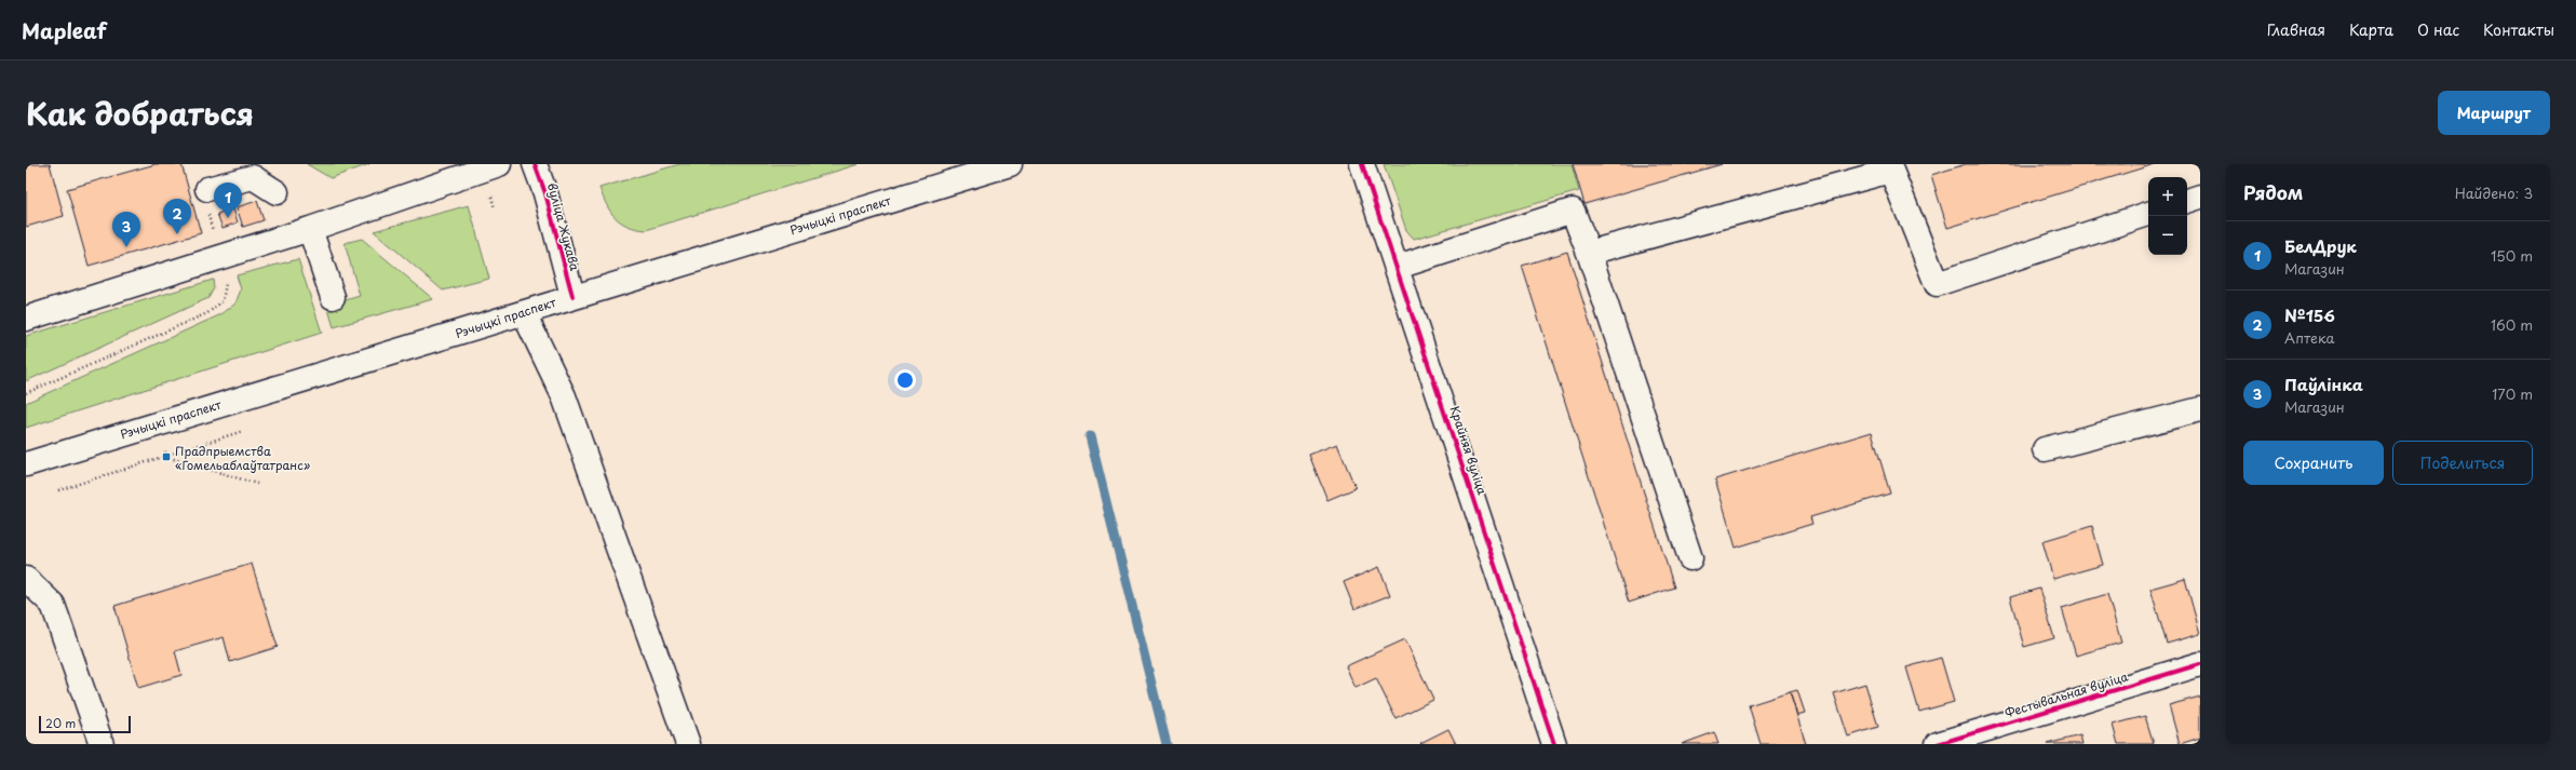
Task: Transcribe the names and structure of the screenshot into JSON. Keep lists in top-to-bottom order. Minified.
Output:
{"streets":{"street":["Рэчыцкі праспект","вуліца Жукава","Крайняя вуліца","Фестывальная вуліца"]},"crossings":[["Рэчыцкі праспект","вуліца Жукава"]],"places":{"transit":["Прадпрыемства «Гомельаблаўтатранс»"]},"scale_bar":"20 m","page":{"header":"Mapleaf","nav":["Главная","Карта","О нас","Контакты"],"title":"Как добраться","buttons":["Маршрут",["Сохранить","Поделиться"]],"heading":["Рядом","Найдено: 3"],"map_buttons":["+","−"],"pins":["1","2","3"],"list":[{"mark":"1","name":"БелДрук","note":"Магазин","value":"150 m"},{"mark":"2","name":"№156","note":"Аптека","value":"160 m"},{"mark":"3","name":"Паўлінка","note":"Магазин","value":"170 m"}],"scale":"20 m"}}
